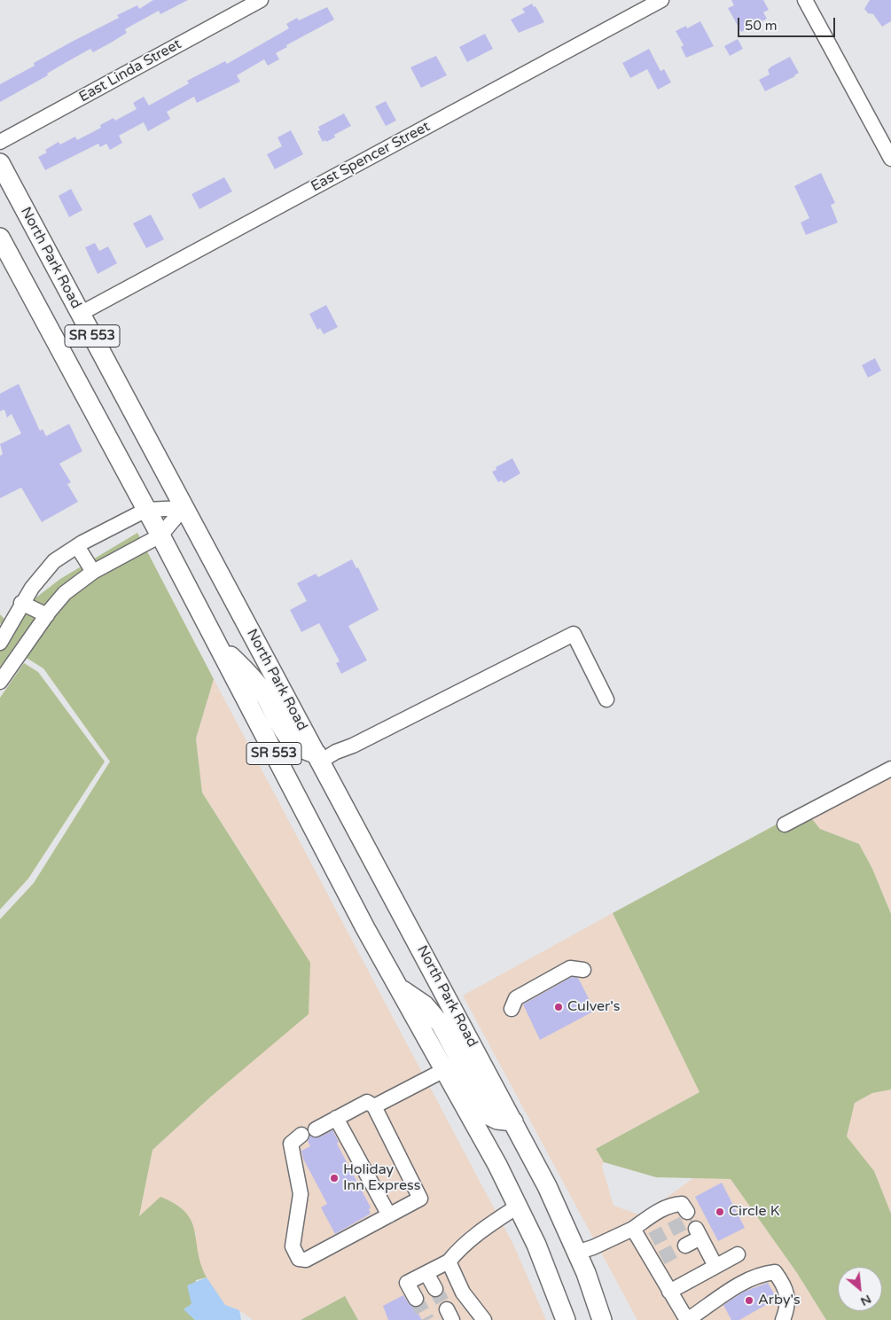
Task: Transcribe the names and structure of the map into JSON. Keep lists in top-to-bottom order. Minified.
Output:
{"streets":{"main road":["North Park Road","SR 553"],"street":["East Linda Street","East Spencer Street"]},"crossings":[["East Spencer Street","North Park Road"]],"places":["Culver's","Holiday Inn Express","Circle K","Arby's"],"scale_bar":"50 m","north":"bottom right"}
